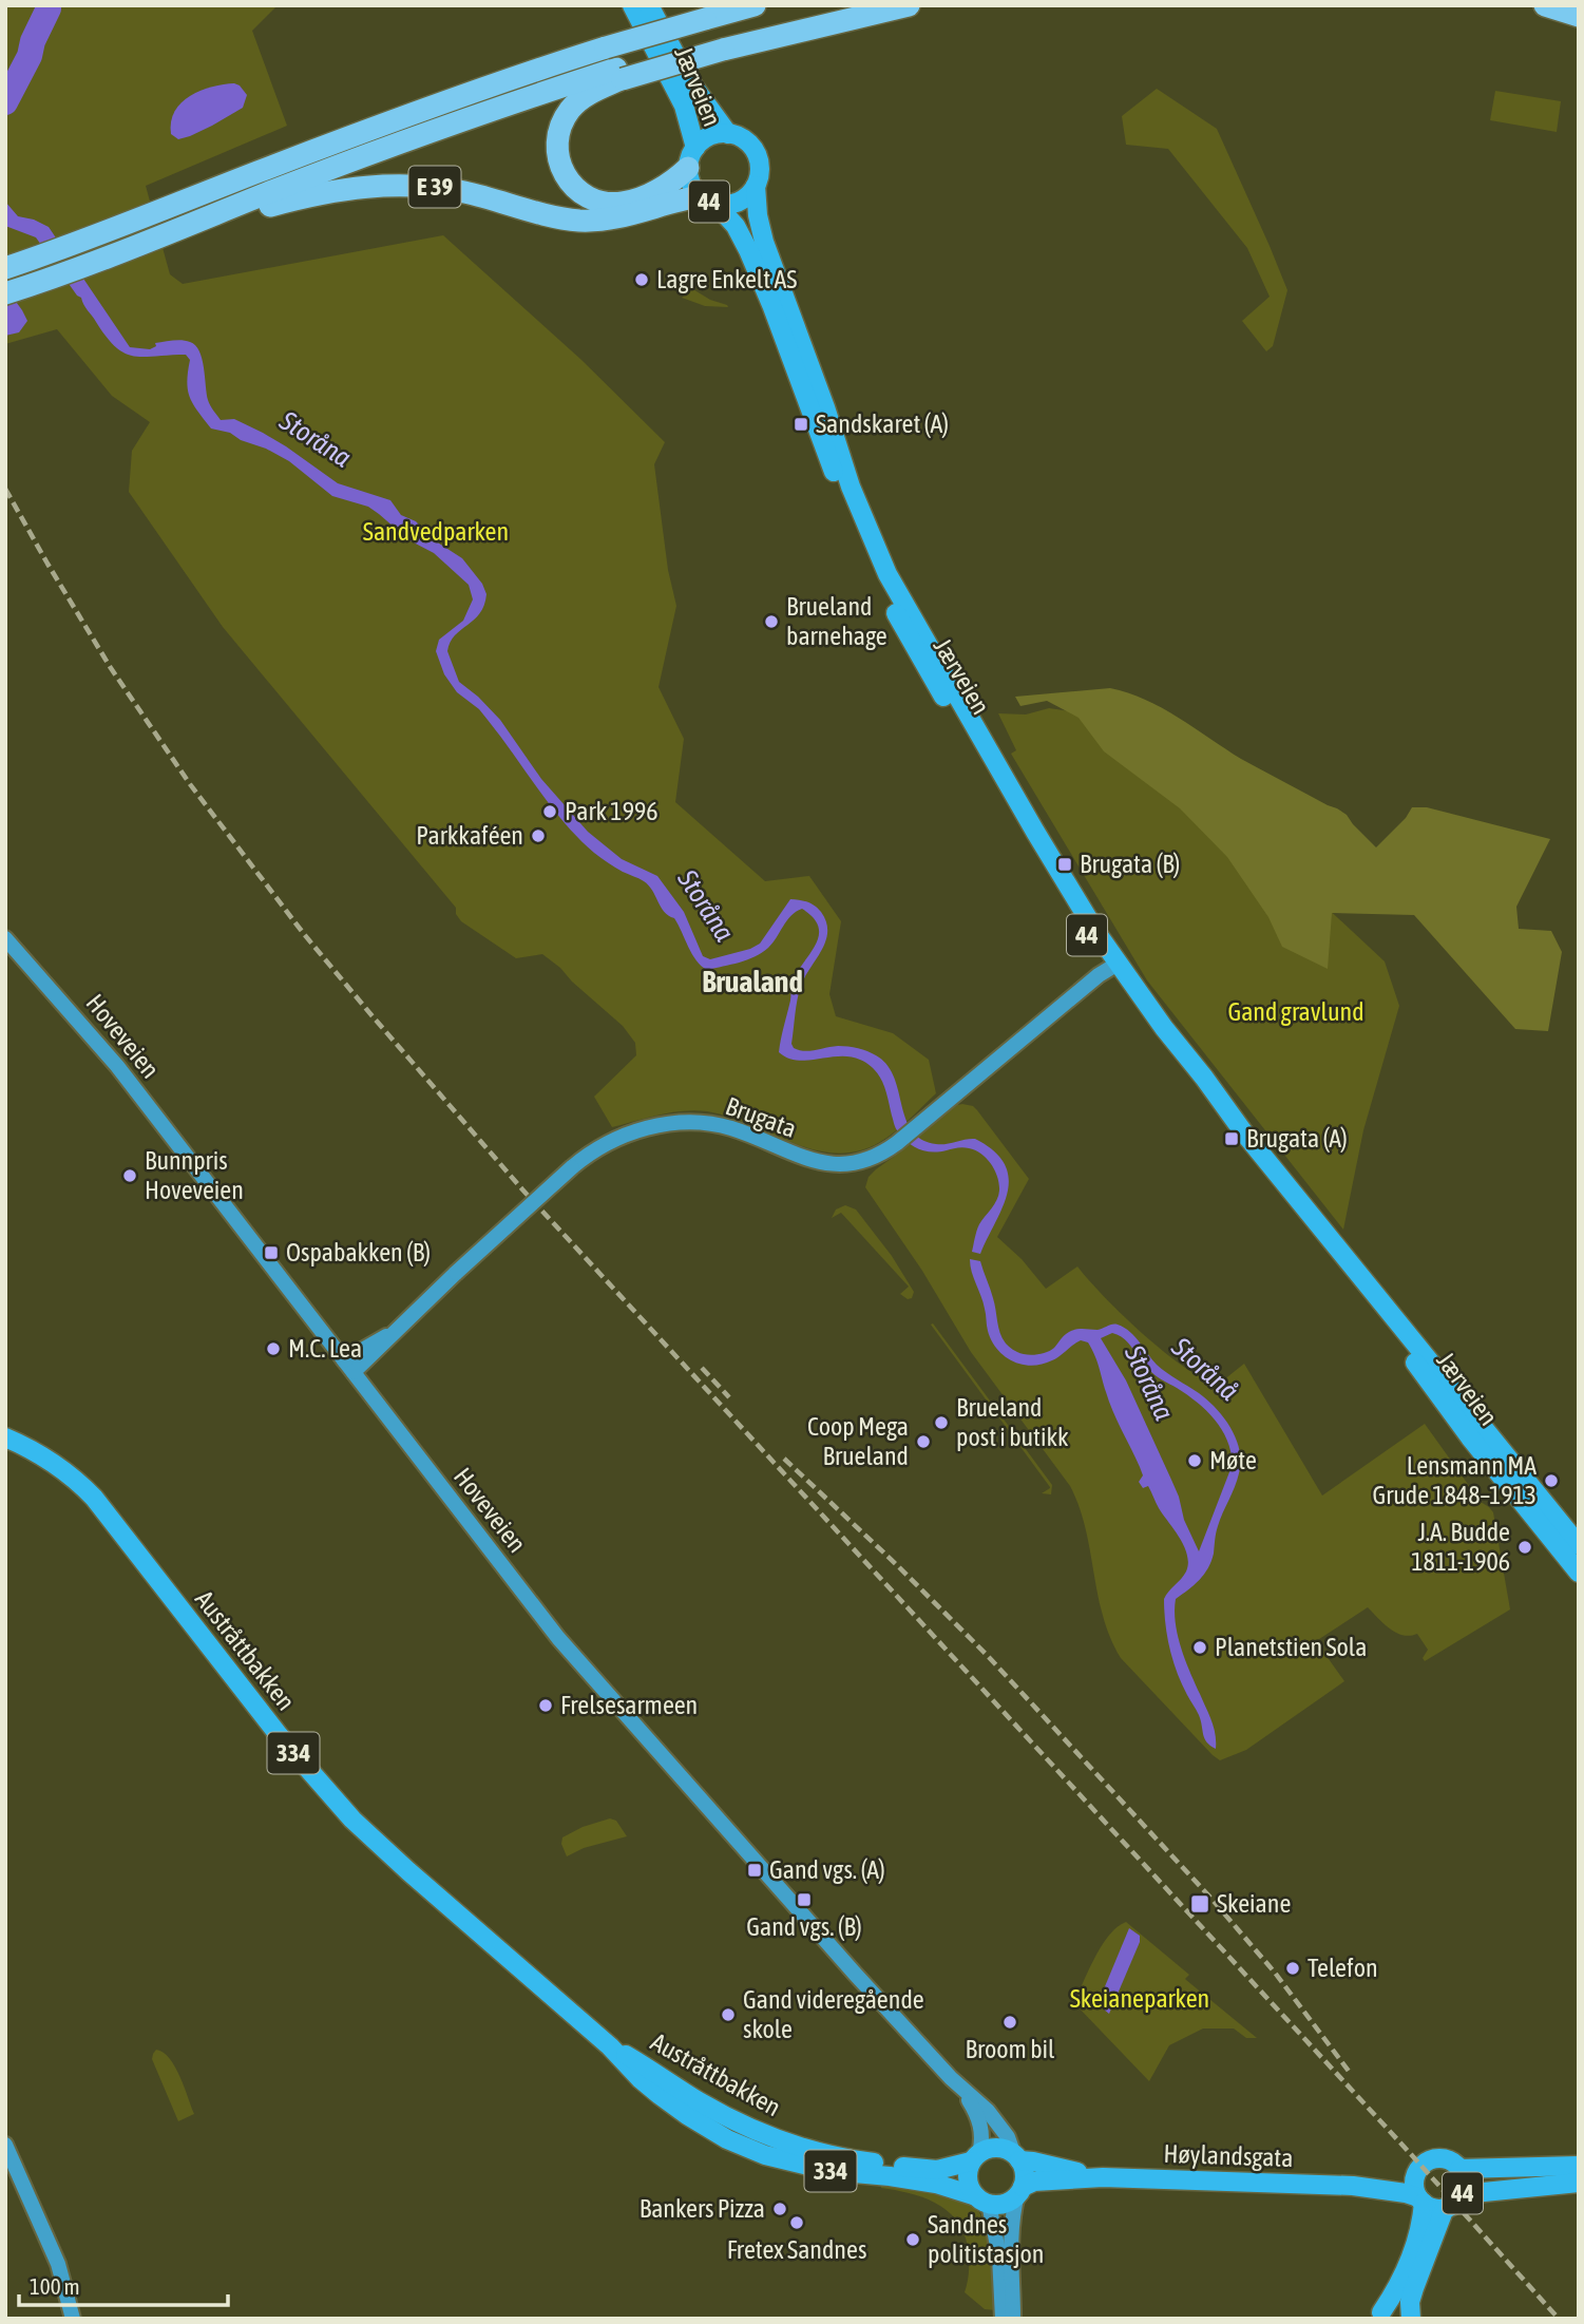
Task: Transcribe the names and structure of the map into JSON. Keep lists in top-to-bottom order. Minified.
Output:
{"streets":{"highway":["E 39"],"main road":["Jærveien","44","Hoveveien","Brugata","Austråttbakken","334","Høylandsgata"]},"crossings":[["Jærveien","E 39"],["Jærveien","44"],["Jærveien","Brugata"],["E 39","44"],["44","Høylandsgata"],["Hoveveien","Brugata"],["Hoveveien","Austråttbakken"],["Hoveveien","334"],["Hoveveien","Høylandsgata"],["Austråttbakken","334"],["Austråttbakken","Høylandsgata"],["334","Høylandsgata"]],"districts":["Brualand"],"water":["Storåna","Storånå"],"parks":["Sandvedparken","Gand gravlund","Skeianeparken"],"places":{"other":["Lagre Enkelt AS","Brueland barnehage","Park 1996","Parkkaféen","Bunnpris Hoveveien","M.C. Lea","Brueland post i butikk","Coop Mega Brueland","Møte","Lensmann MA Grude 1848–1913","J.A. Budde 1811-1906","Planetstien Sola","Frelsesarmeen","Telefon","Gand videregående skole","Broom bil","Bankers Pizza","Fretex Sandnes","Sandnes politistasjon"],"transit":["Sandskaret (A)","Brugata (B)","Brugata (A)","Ospabakken (B)","Gand vgs. (A)","Gand vgs. (B)","Skeiane"]},"scale_bar":"100 m"}
